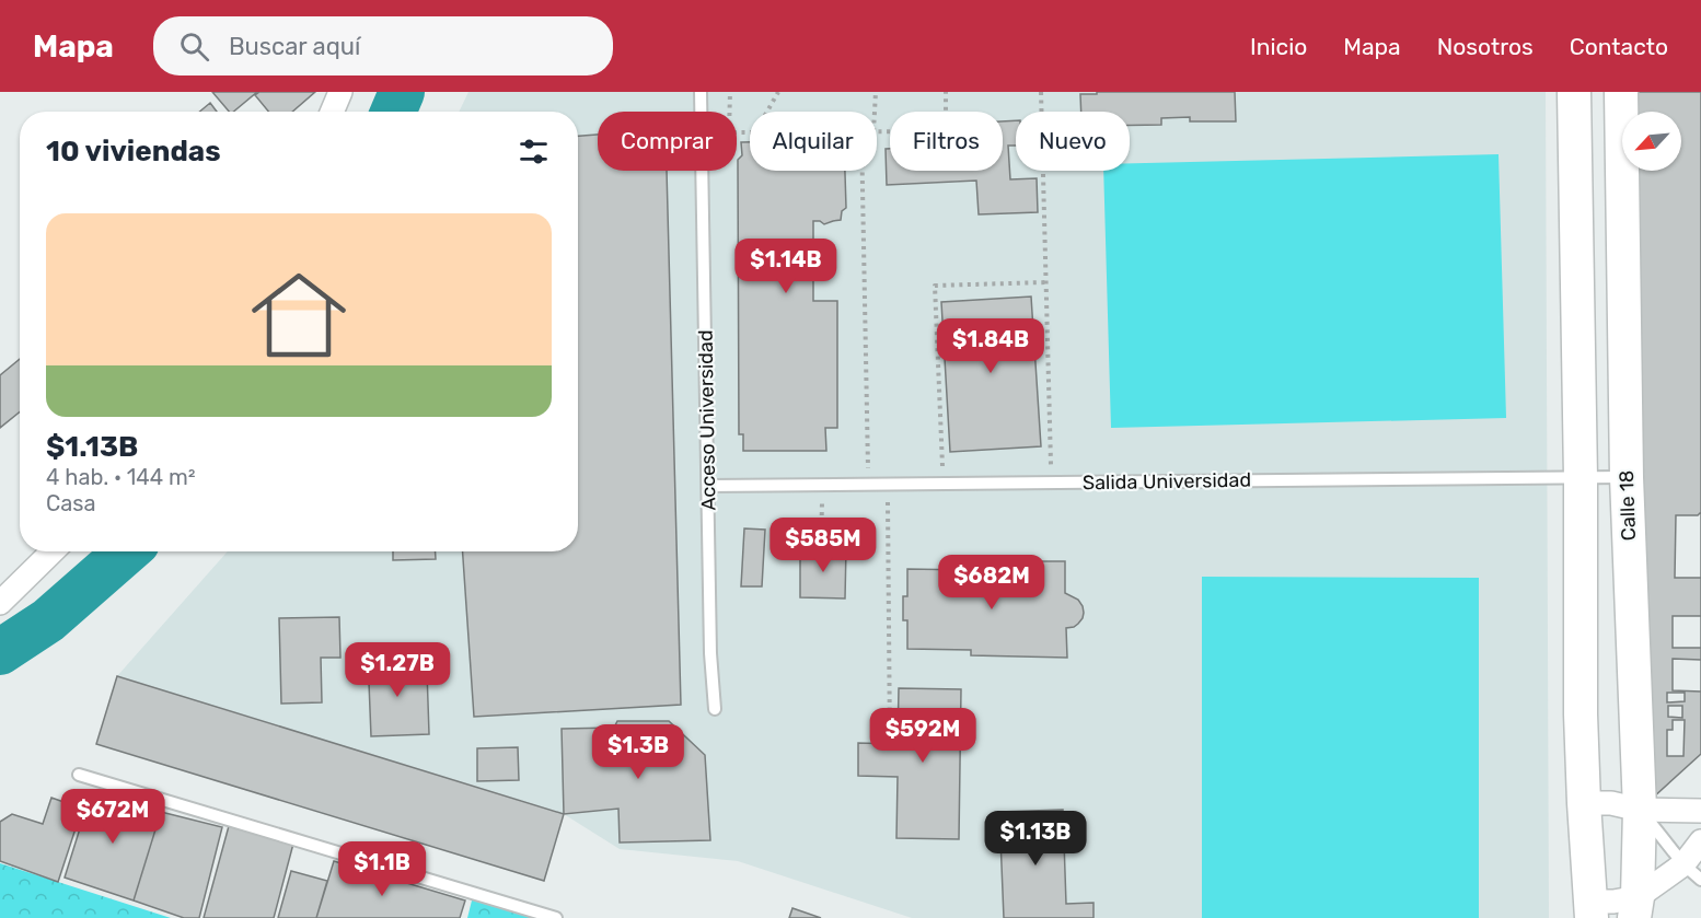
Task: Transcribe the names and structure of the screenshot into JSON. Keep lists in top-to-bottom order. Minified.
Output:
{"streets":{"main road":["Calle 18"],"lane":["Acceso Universidad","Salida Universidad"]},"crossings":[["Acceso Universidad","Salida Universidad"],["Salida Universidad","Calle 18"]],"north":"bottom left","page":{"header":"Mapa","search":"Buscar aquí","nav":["Inicio","Mapa","Nosotros","Contacto"],"chip":["Comprar","Alquilar","Filtros","Nuevo"],"heading":"10 viviendas","list":[{"name":"$1.13B","note":"4 hab. · 144 m² · Casa"}],"price":["$1.14B","$1.84B","$585M","$682M","$1.27B","$592M","$1.3B","$672M","$1.13B","$1.1B"]}}
